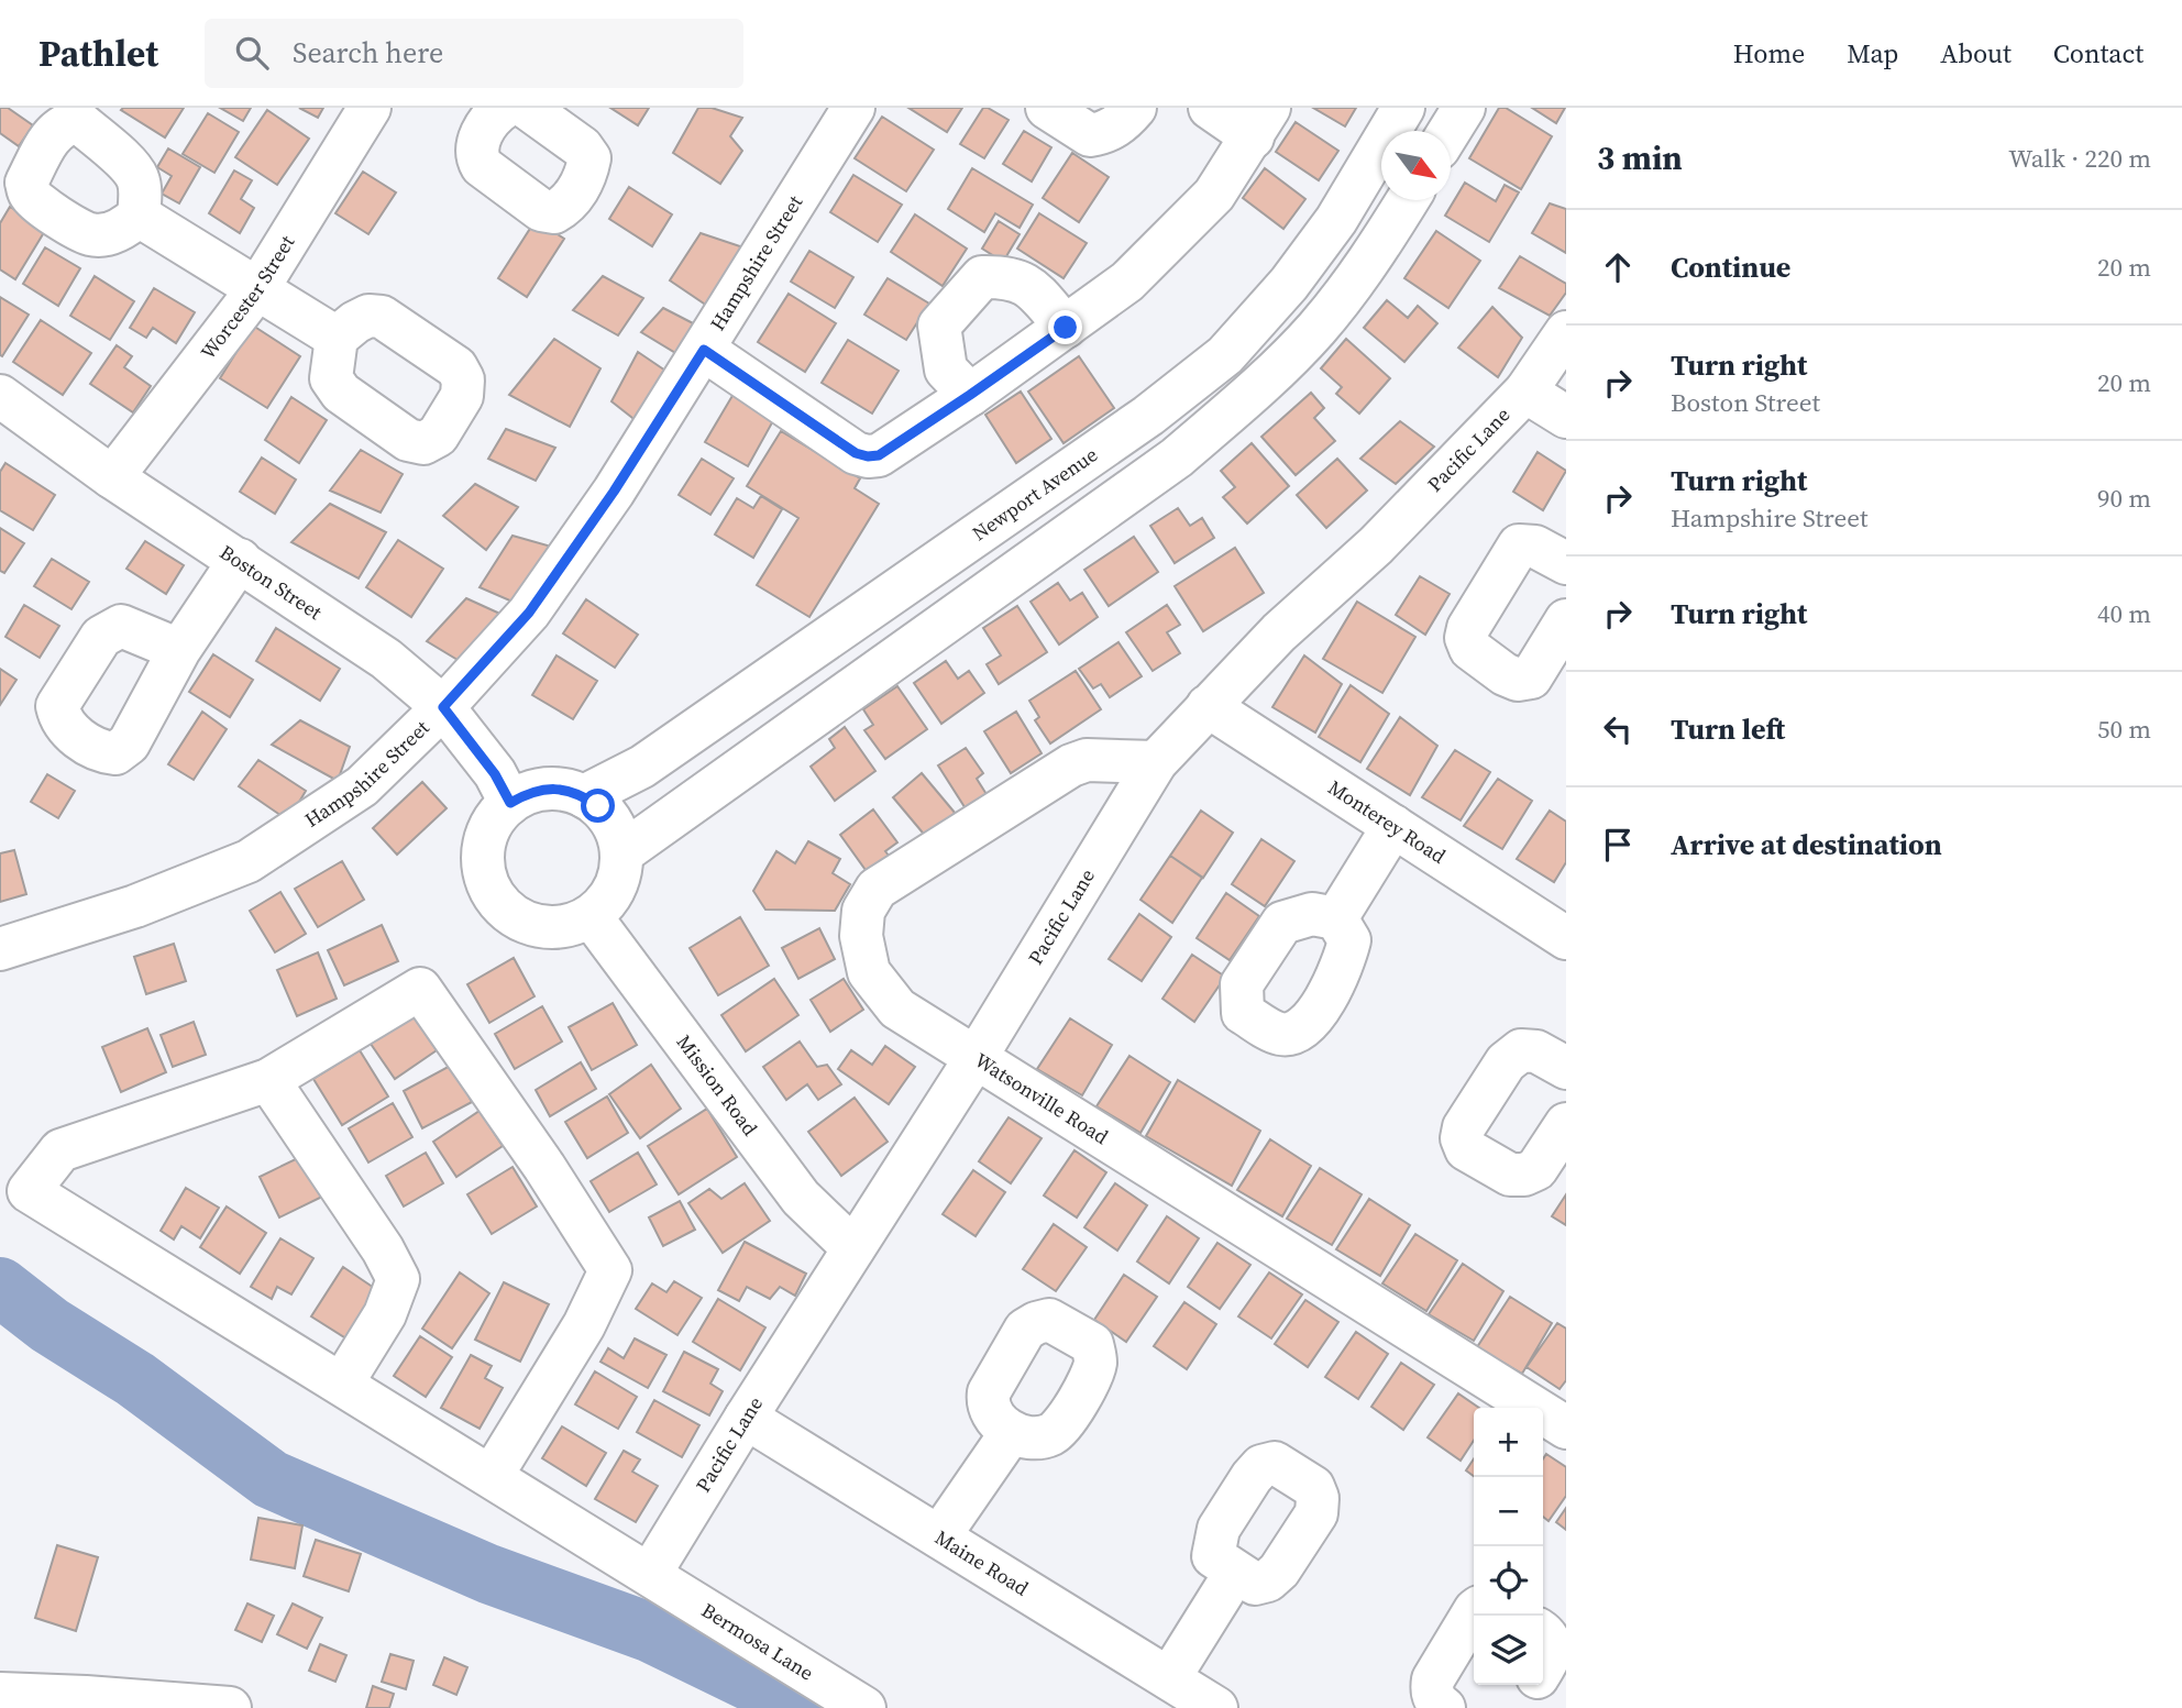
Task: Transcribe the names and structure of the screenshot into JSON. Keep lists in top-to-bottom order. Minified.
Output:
{"streets":{"street":["Hampshire Street","Worcester Street","Pacific Lane","Newport Avenue","Boston Street","Monterey Road","Mission Road","Watsonville Road","Maine Road","Bermosa Lane"]},"crossings":[["Hampshire Street","Boston Street"],["Worcester Street","Boston Street"],["Pacific Lane","Monterey Road"],["Pacific Lane","Mission Road"],["Pacific Lane","Watsonville Road"],["Pacific Lane","Maine Road"],["Pacific Lane","Bermosa Lane"],["Newport Avenue","Boston Street"],["Newport Avenue","Mission Road"],["Boston Street","Mission Road"]],"north":"bottom right","page":{"header":"Pathlet","search":"Search here","nav":["Home","Map","About","Contact"],"heading":["3 min","Walk · 220 m"],"list":[["Continue","20 m"],["Turn right","Boston Street","20 m"],["Turn right","Hampshire Street","90 m"],["Turn right","40 m"],["Turn left","50 m"],"Arrive at destination"],"map_buttons":["+","−"]}}
